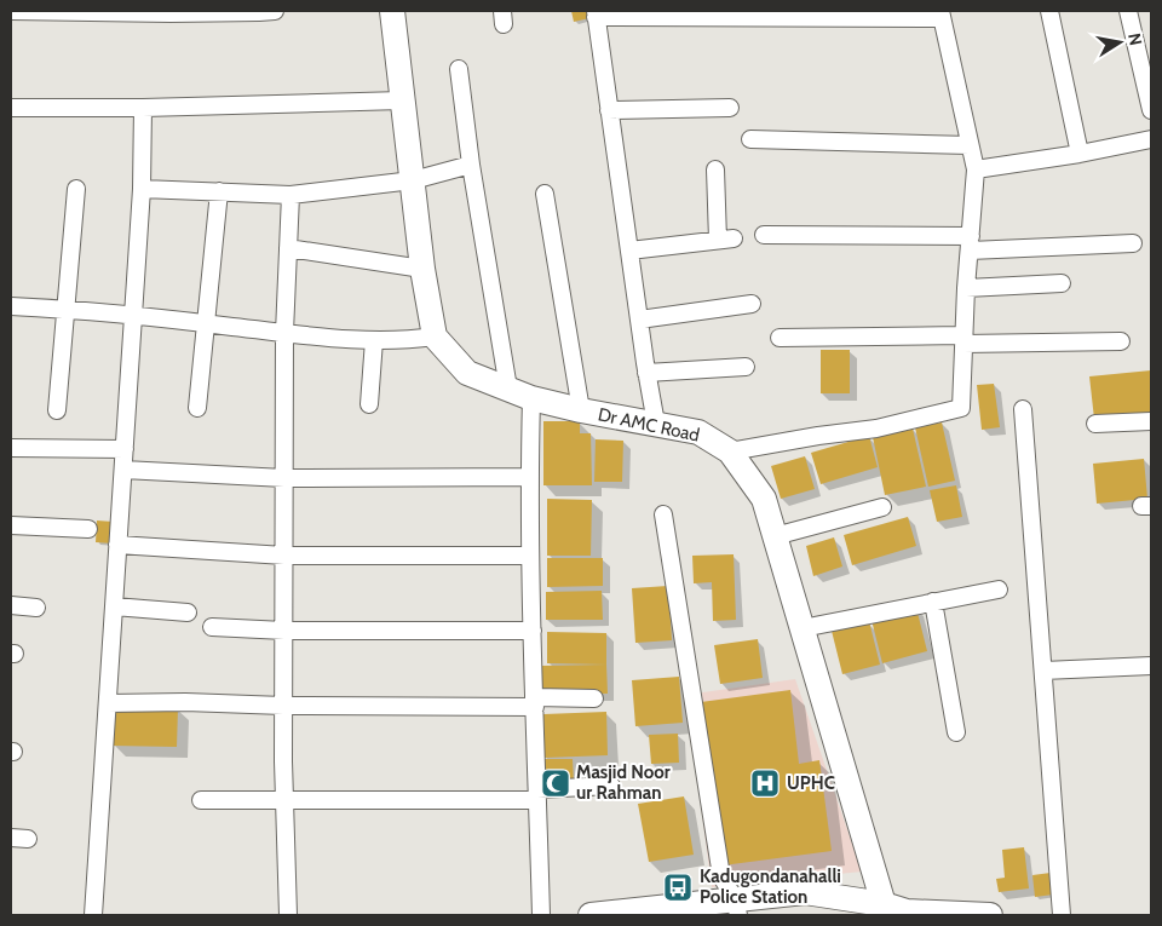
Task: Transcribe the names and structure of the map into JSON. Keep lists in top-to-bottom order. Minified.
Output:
{"streets":{"street":["Dr AMC Road"]},"places":{"mosque":["Masjid Noor ur Rahman"],"hospital":["UPHC"],"bus stop":["Kadugondanahalli Police Station"]},"north":"right"}
